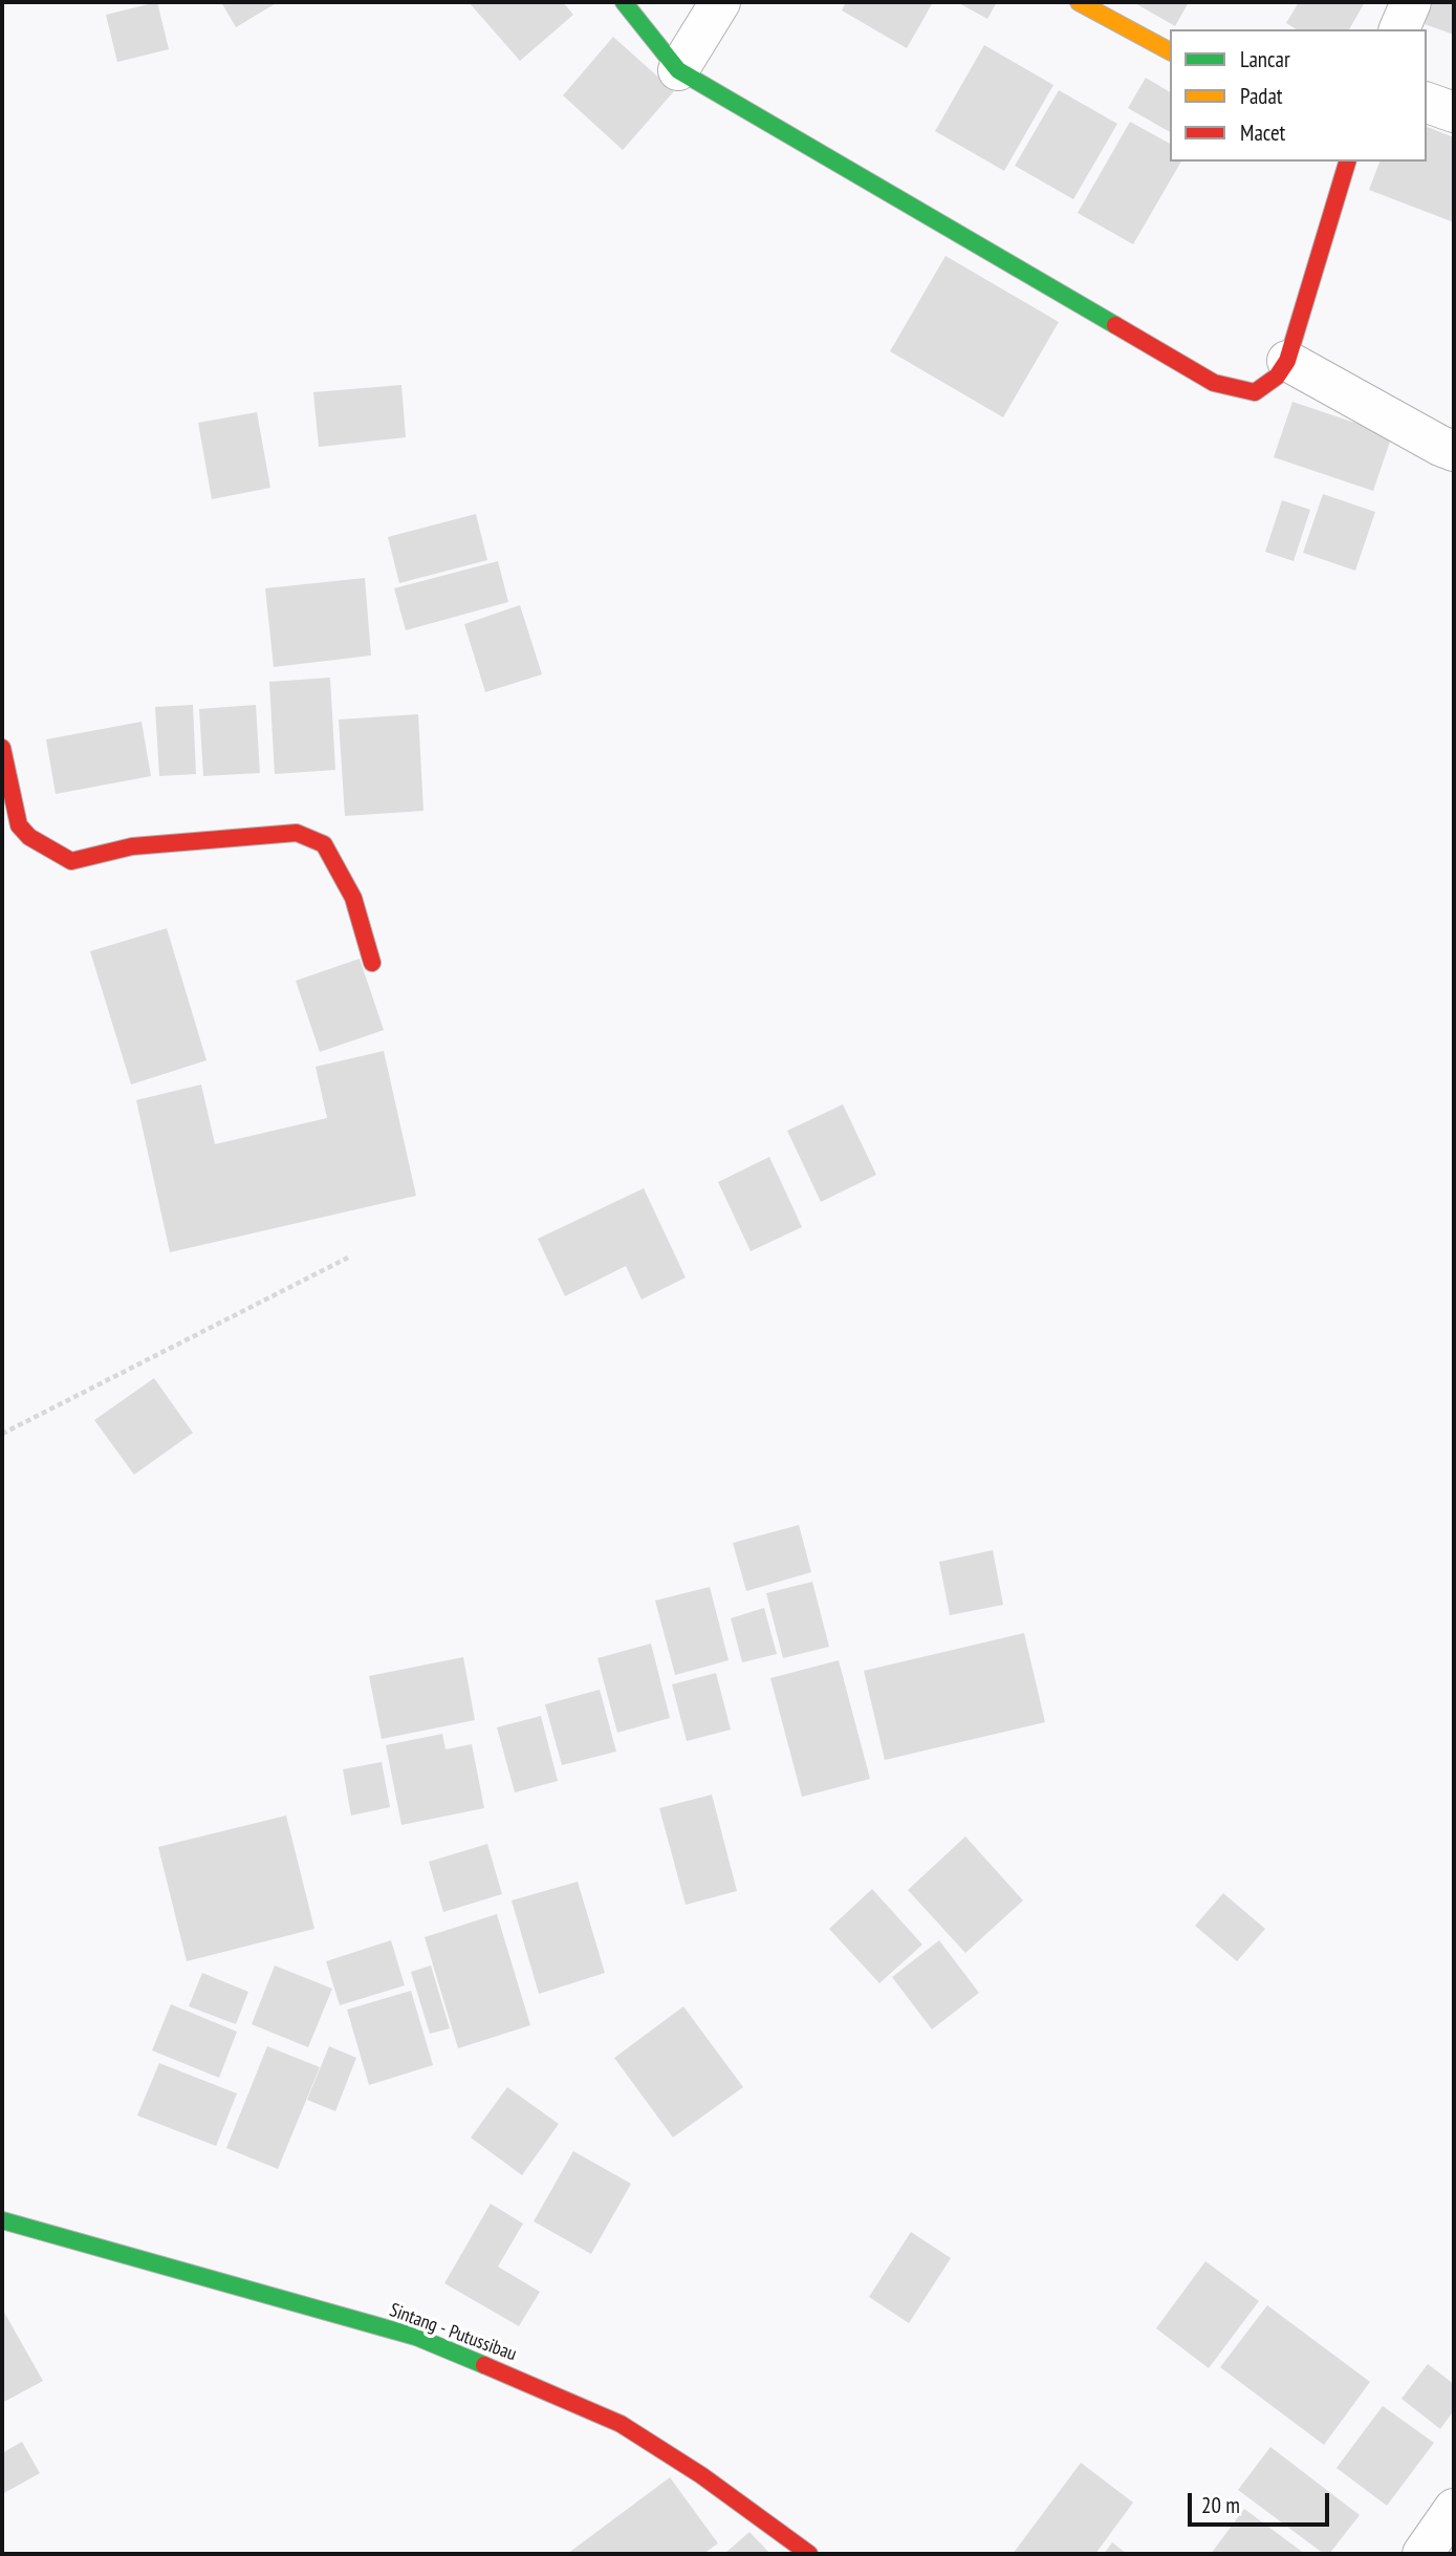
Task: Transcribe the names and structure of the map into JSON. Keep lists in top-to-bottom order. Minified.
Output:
{"streets":{"main road":["Sintang - Putussibau"]},"legend":["Lancar","Padat","Macet"],"scale_bar":"20 m"}
